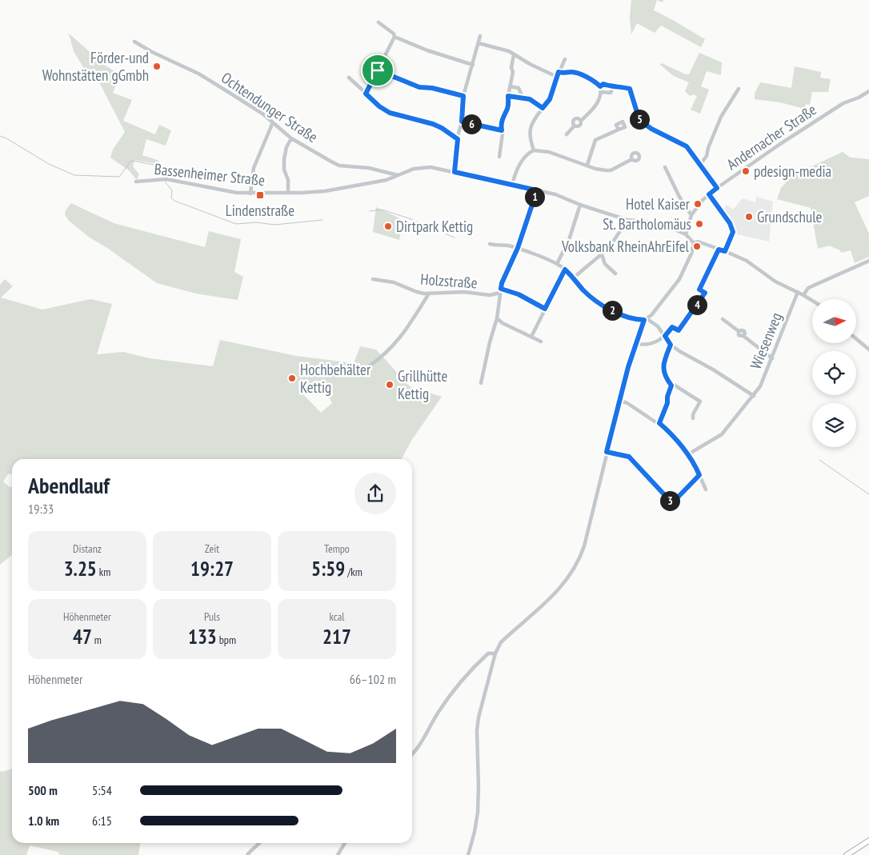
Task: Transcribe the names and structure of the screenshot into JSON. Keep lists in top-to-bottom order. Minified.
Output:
{"streets":{"street":["Ochtendunger Straße","Andernacher Straße","Bassenheimer Straße","Holzstraße","Wiesenweg"]},"crossings":[["Ochtendunger Straße","Bassenheimer Straße"],["Andernacher Straße","Bassenheimer Straße"]],"places":{"other":["Förder-und Wohnstätten gGmbh","pdesign-media","Hotel Kaiser","Grundschule","St. Bartholomäus","Dirtpark Kettig","Volksbank RheinAhrEifel","Hochbehälter Kettig","Grillhütte Kettig"],"transit":["Lindenstraße"]},"north":"right","page":{"pins":["5","6","1","4","2","3"],"heading":["Abendlauf","19:33"],"stats":[["Distanz","3.25 km"],["Zeit","19:27"],["Tempo","5:59 /km"],["Höhenmeter","47 m"],["Puls","133 bpm"],["kcal","217"]],"chart":["Höhenmeter","66–102 m"],"list":[{"name":"500 m","note":"5:54"},{"name":"1.0 km","note":"6:15"}]}}
